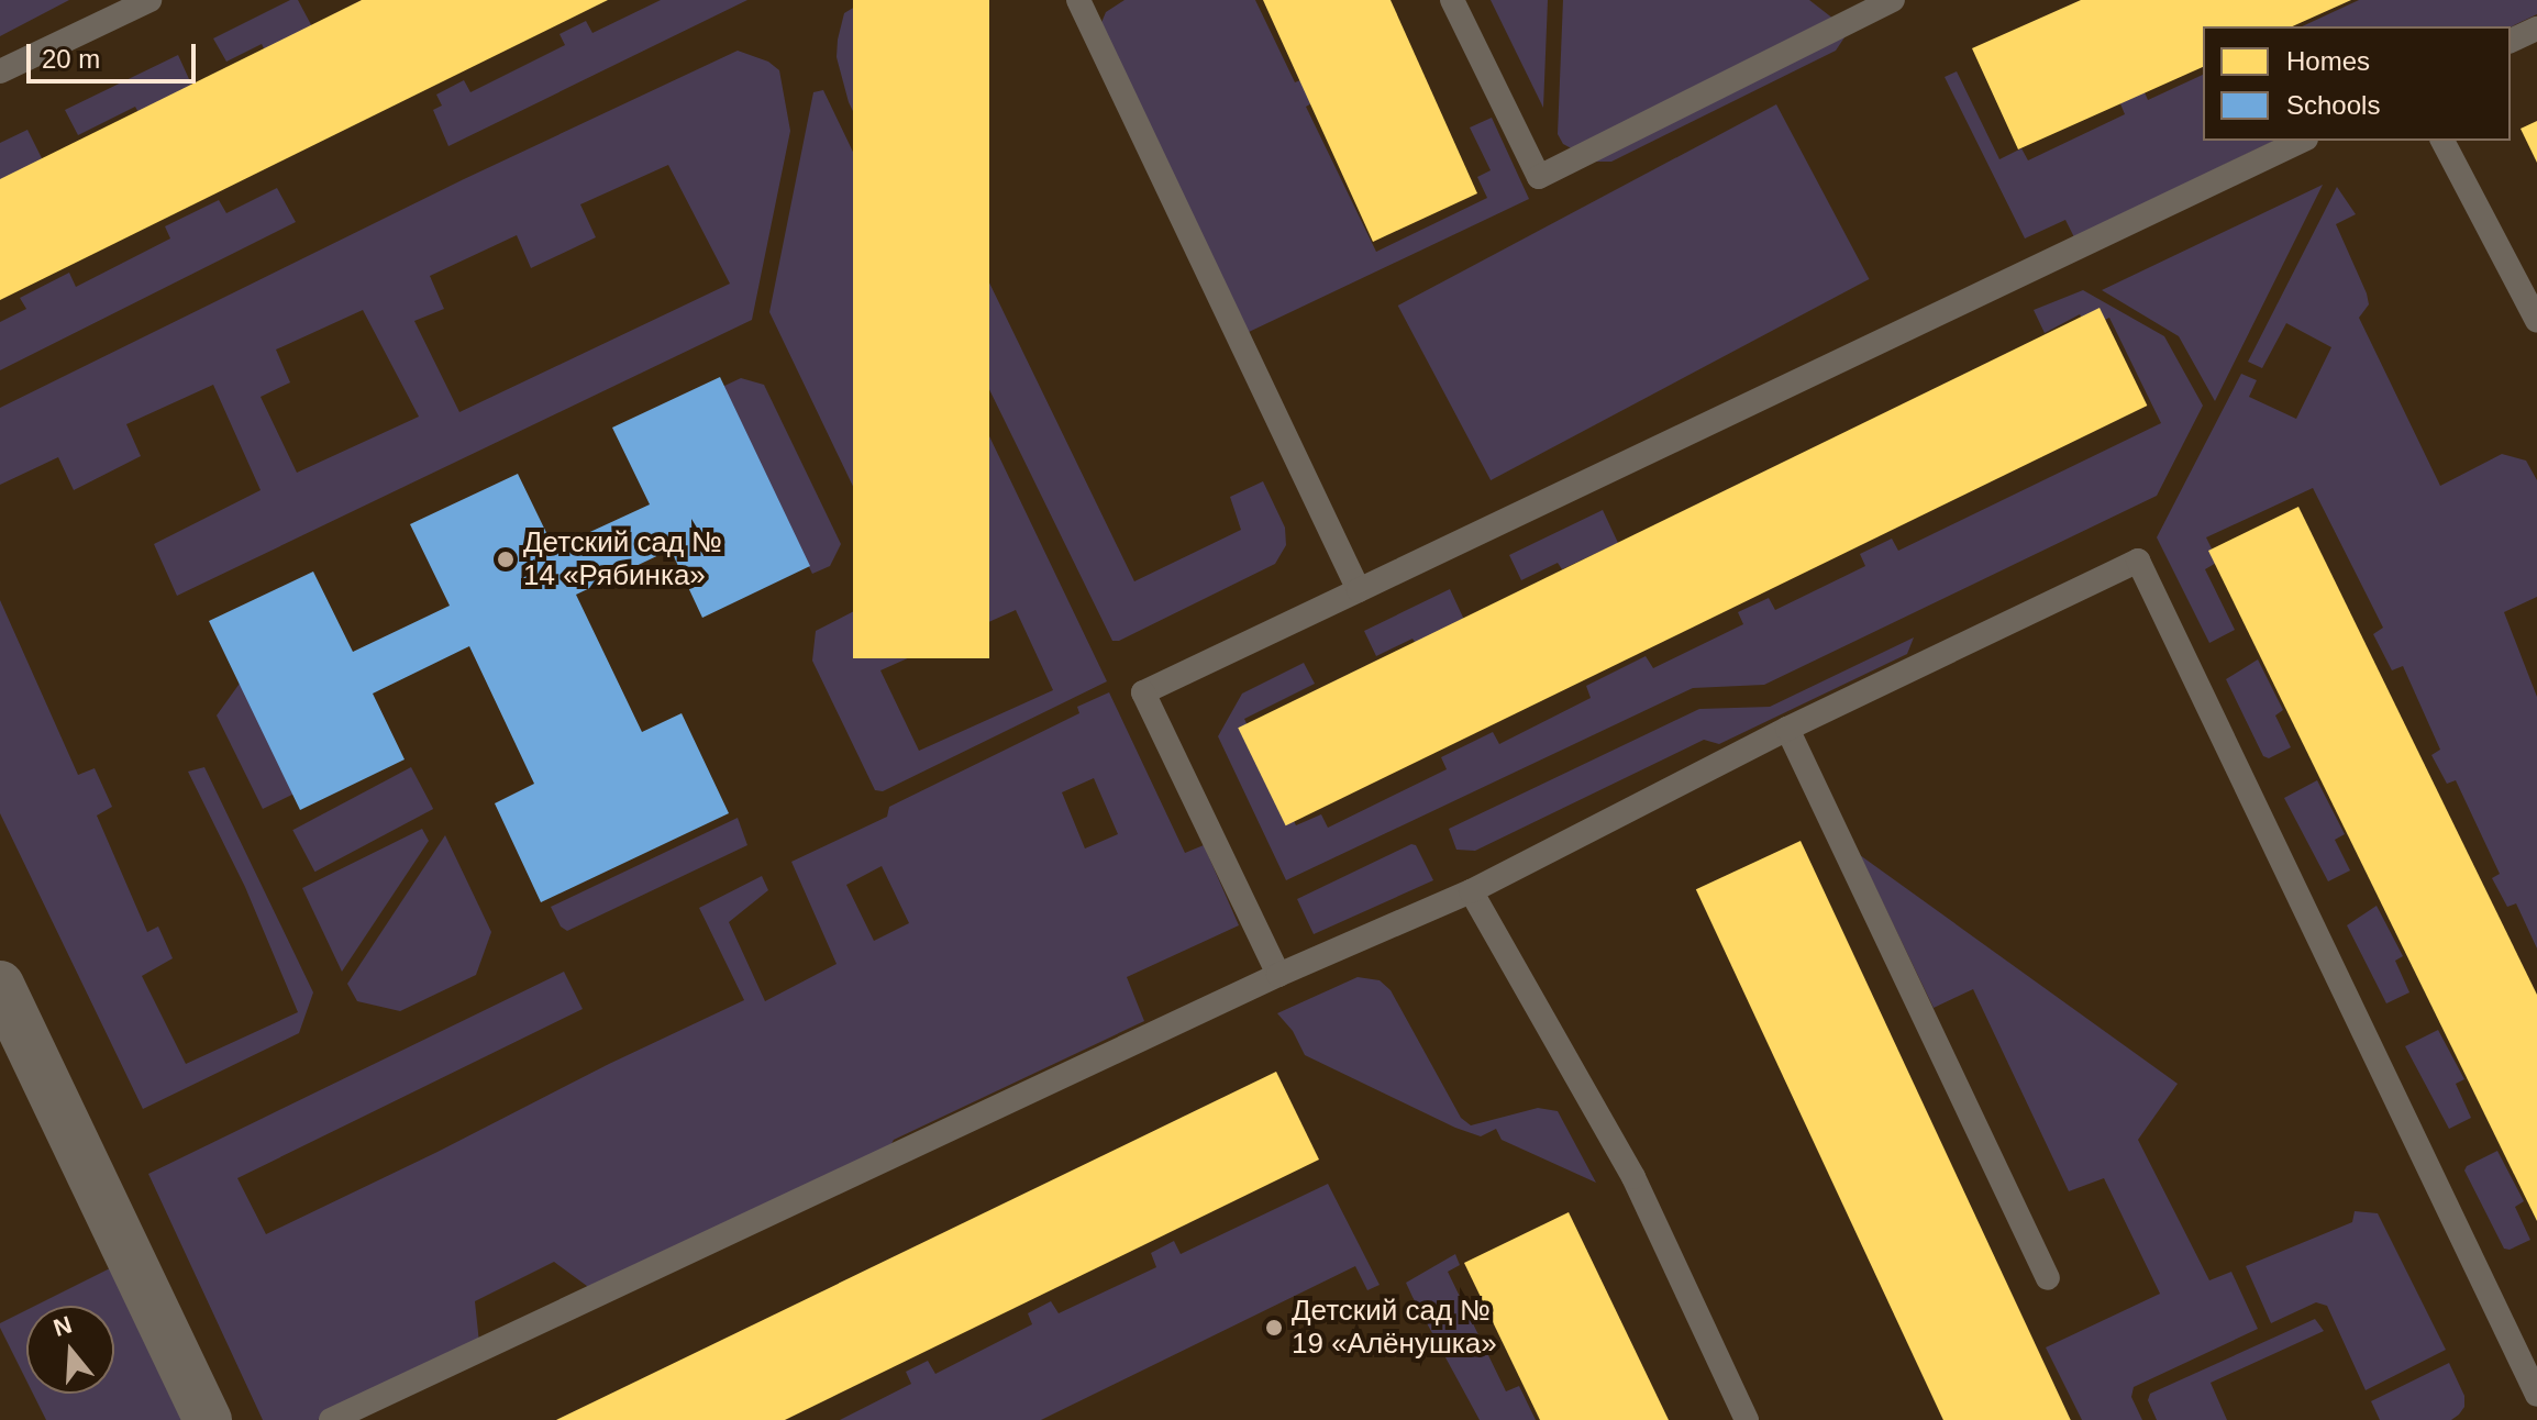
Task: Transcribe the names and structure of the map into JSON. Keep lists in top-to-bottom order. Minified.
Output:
{"places":["Детский сад № 14 «Рябинка»","Детский сад № 19 «Алёнушка»"],"legend":["Homes","Schools"],"scale_bar":"20 m","north":"top"}
